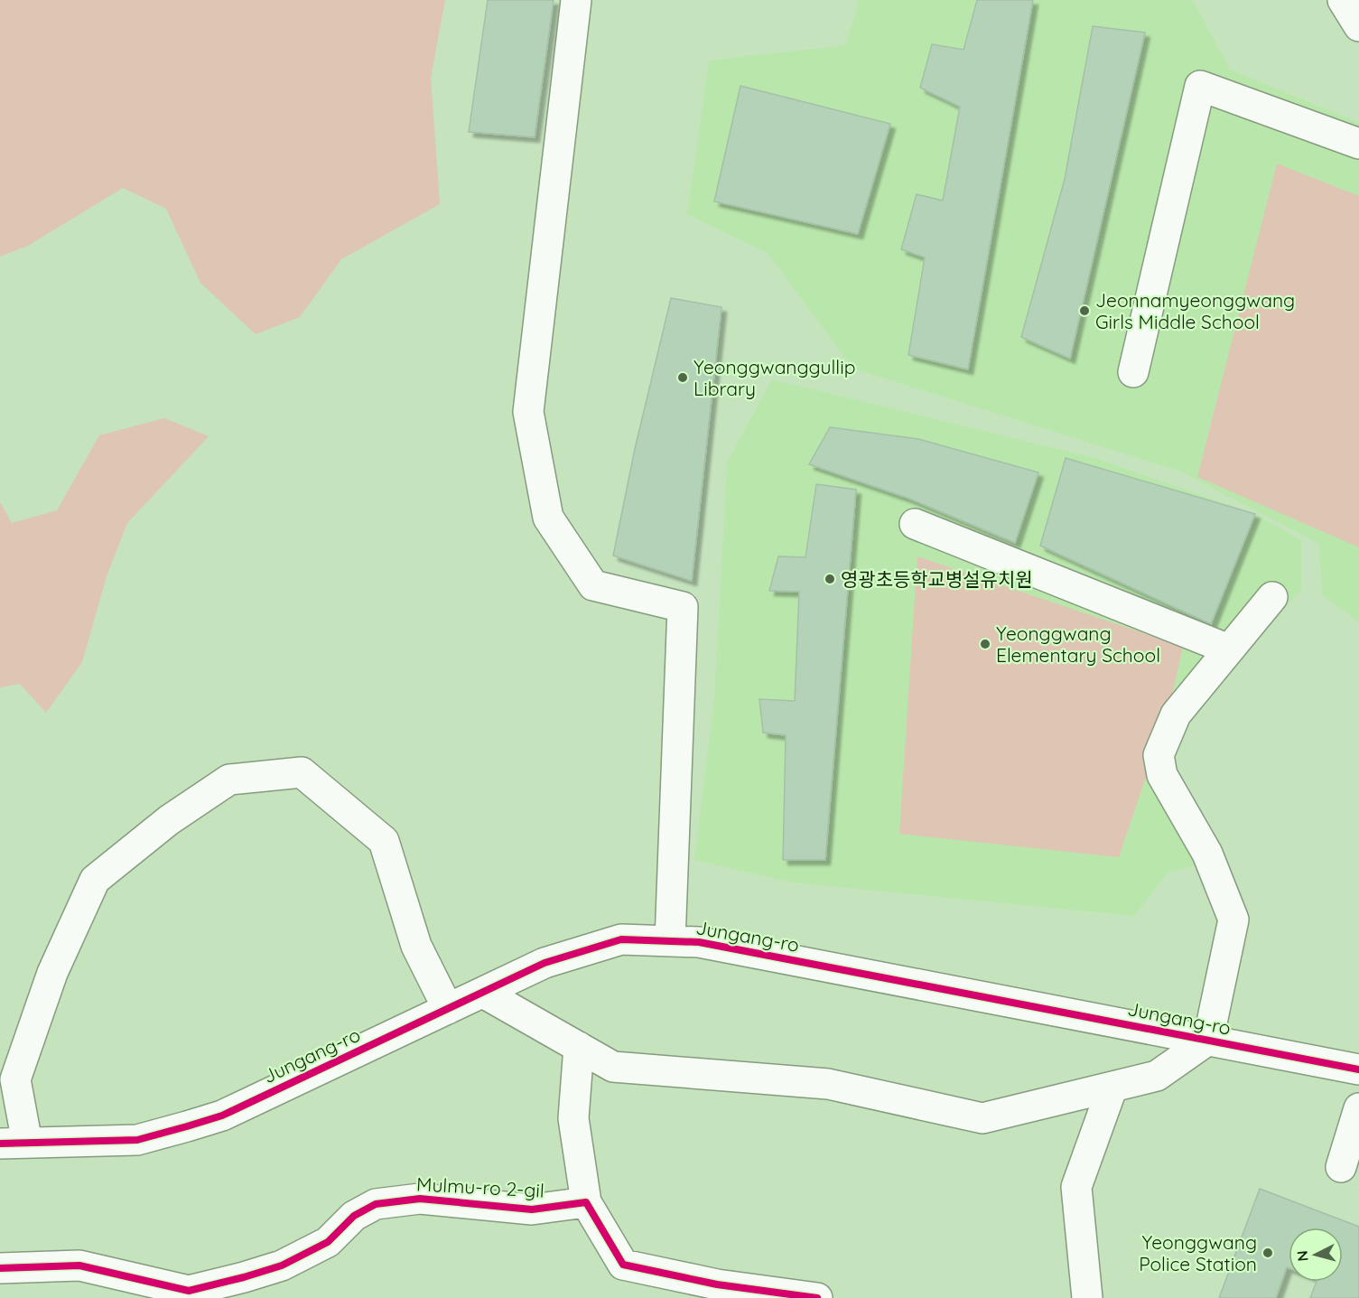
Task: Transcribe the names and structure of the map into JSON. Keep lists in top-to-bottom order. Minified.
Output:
{"streets":{"street":["Jungang-ro","Mulmu-ro 2-gil"]},"places":["Jeonnamyeonggwang Girls Middle School","Yeonggwanggullip Library","영광초등학교병설유치원","Yeonggwang Elementary School","Yeonggwang Police Station"],"north":"left"}
